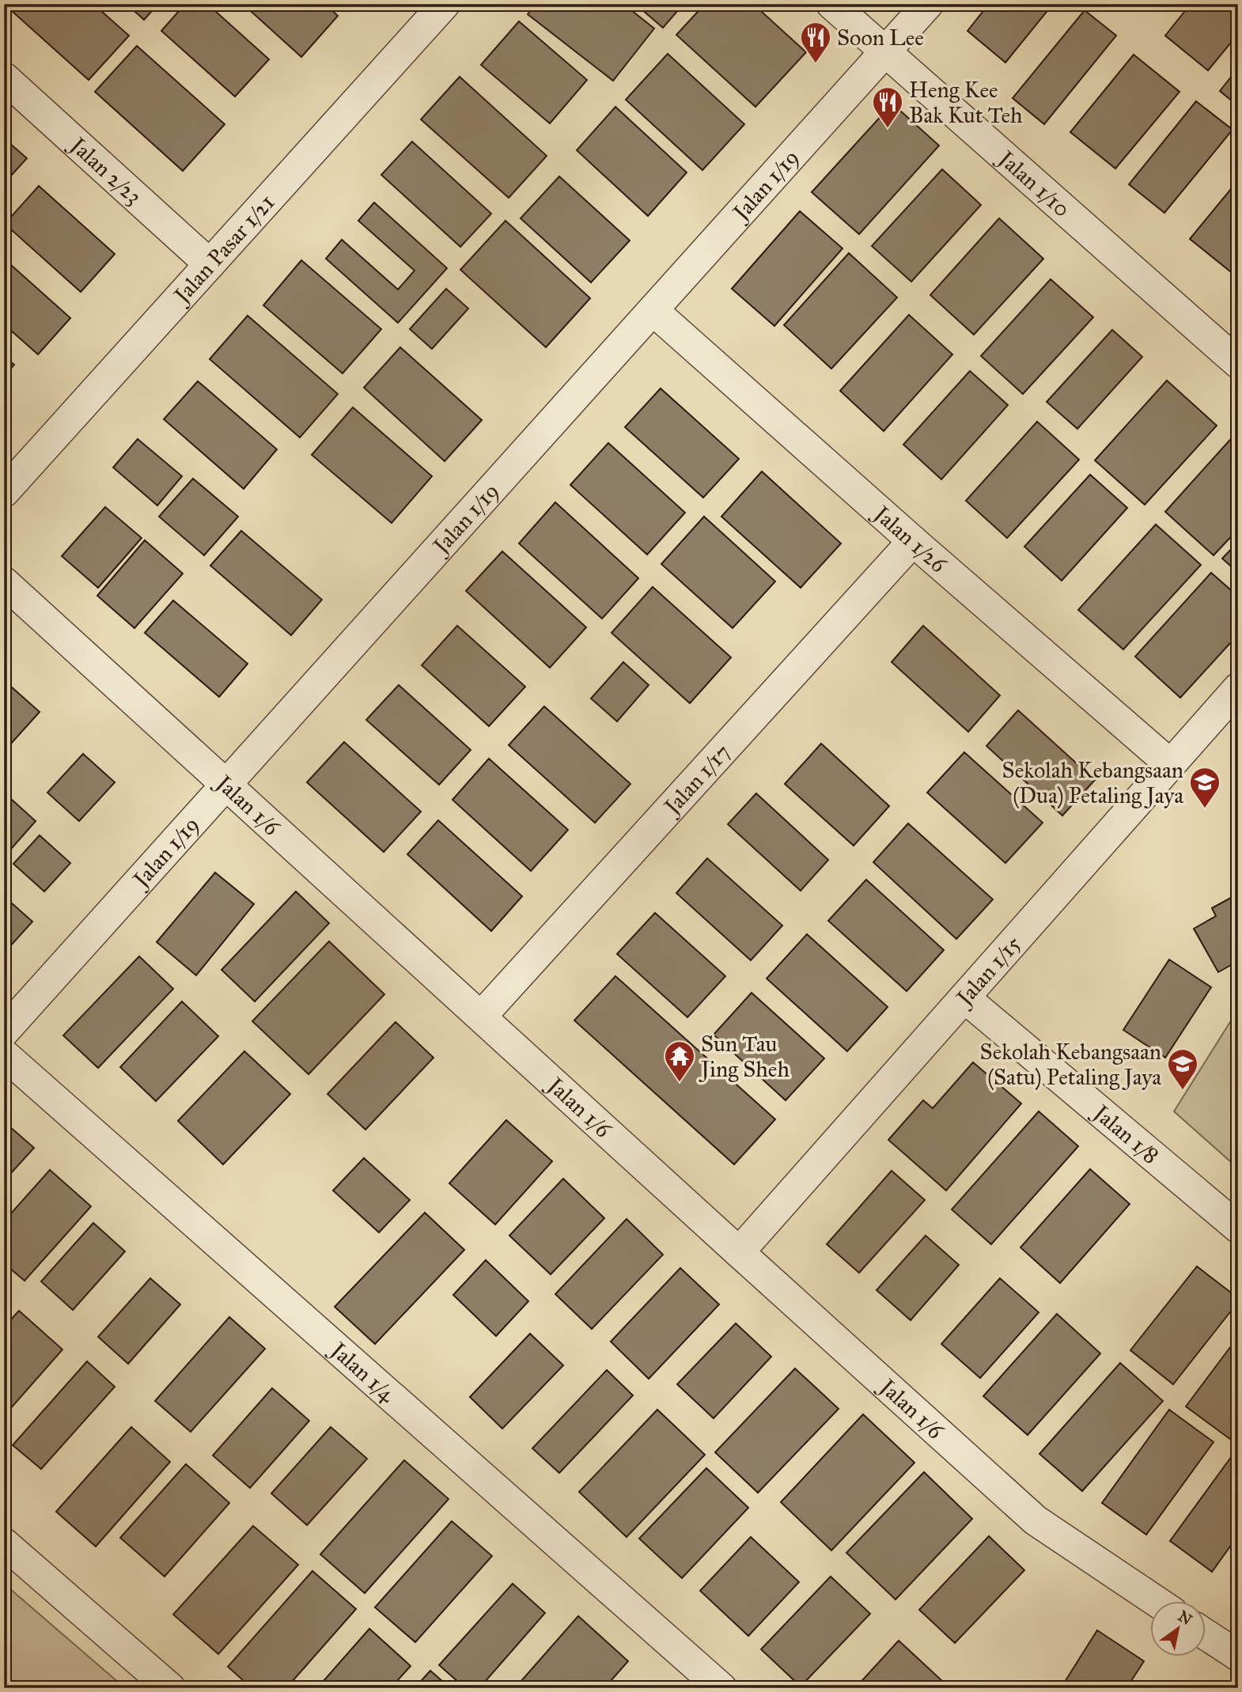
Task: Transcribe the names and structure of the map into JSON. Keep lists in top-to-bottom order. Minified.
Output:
{"streets":{"street":["Jalan 2/23","Jalan 1/10","Jalan 1/19","Jalan Pasar 1/21","Jalan 1/26","Jalan 1/17","Jalan 1/6","Jalan 1/15","Jalan 1/8","Jalan 1/4"]},"crossings":[["Jalan 2/23","Jalan Pasar 1/21"],["Jalan 1/10","Jalan 1/19"],["Jalan 1/19","Jalan 1/26"],["Jalan 1/19","Jalan 1/6"],["Jalan 1/26","Jalan 1/17"],["Jalan 1/26","Jalan 1/15"],["Jalan 1/17","Jalan 1/6"],["Jalan 1/6","Jalan 1/15"],["Jalan 1/15","Jalan 1/8"]],"places":{"restaurant":["Soon Lee","Heng Kee Bak Kut Teh"],"school or university":["Sekolah Kebangsaan (Dua) Petaling Jaya","Sekolah Kebangsaan (Satu) Petaling Jaya"],"temple":["Sun Tau Jing Sheh"]},"north":"top right"}
